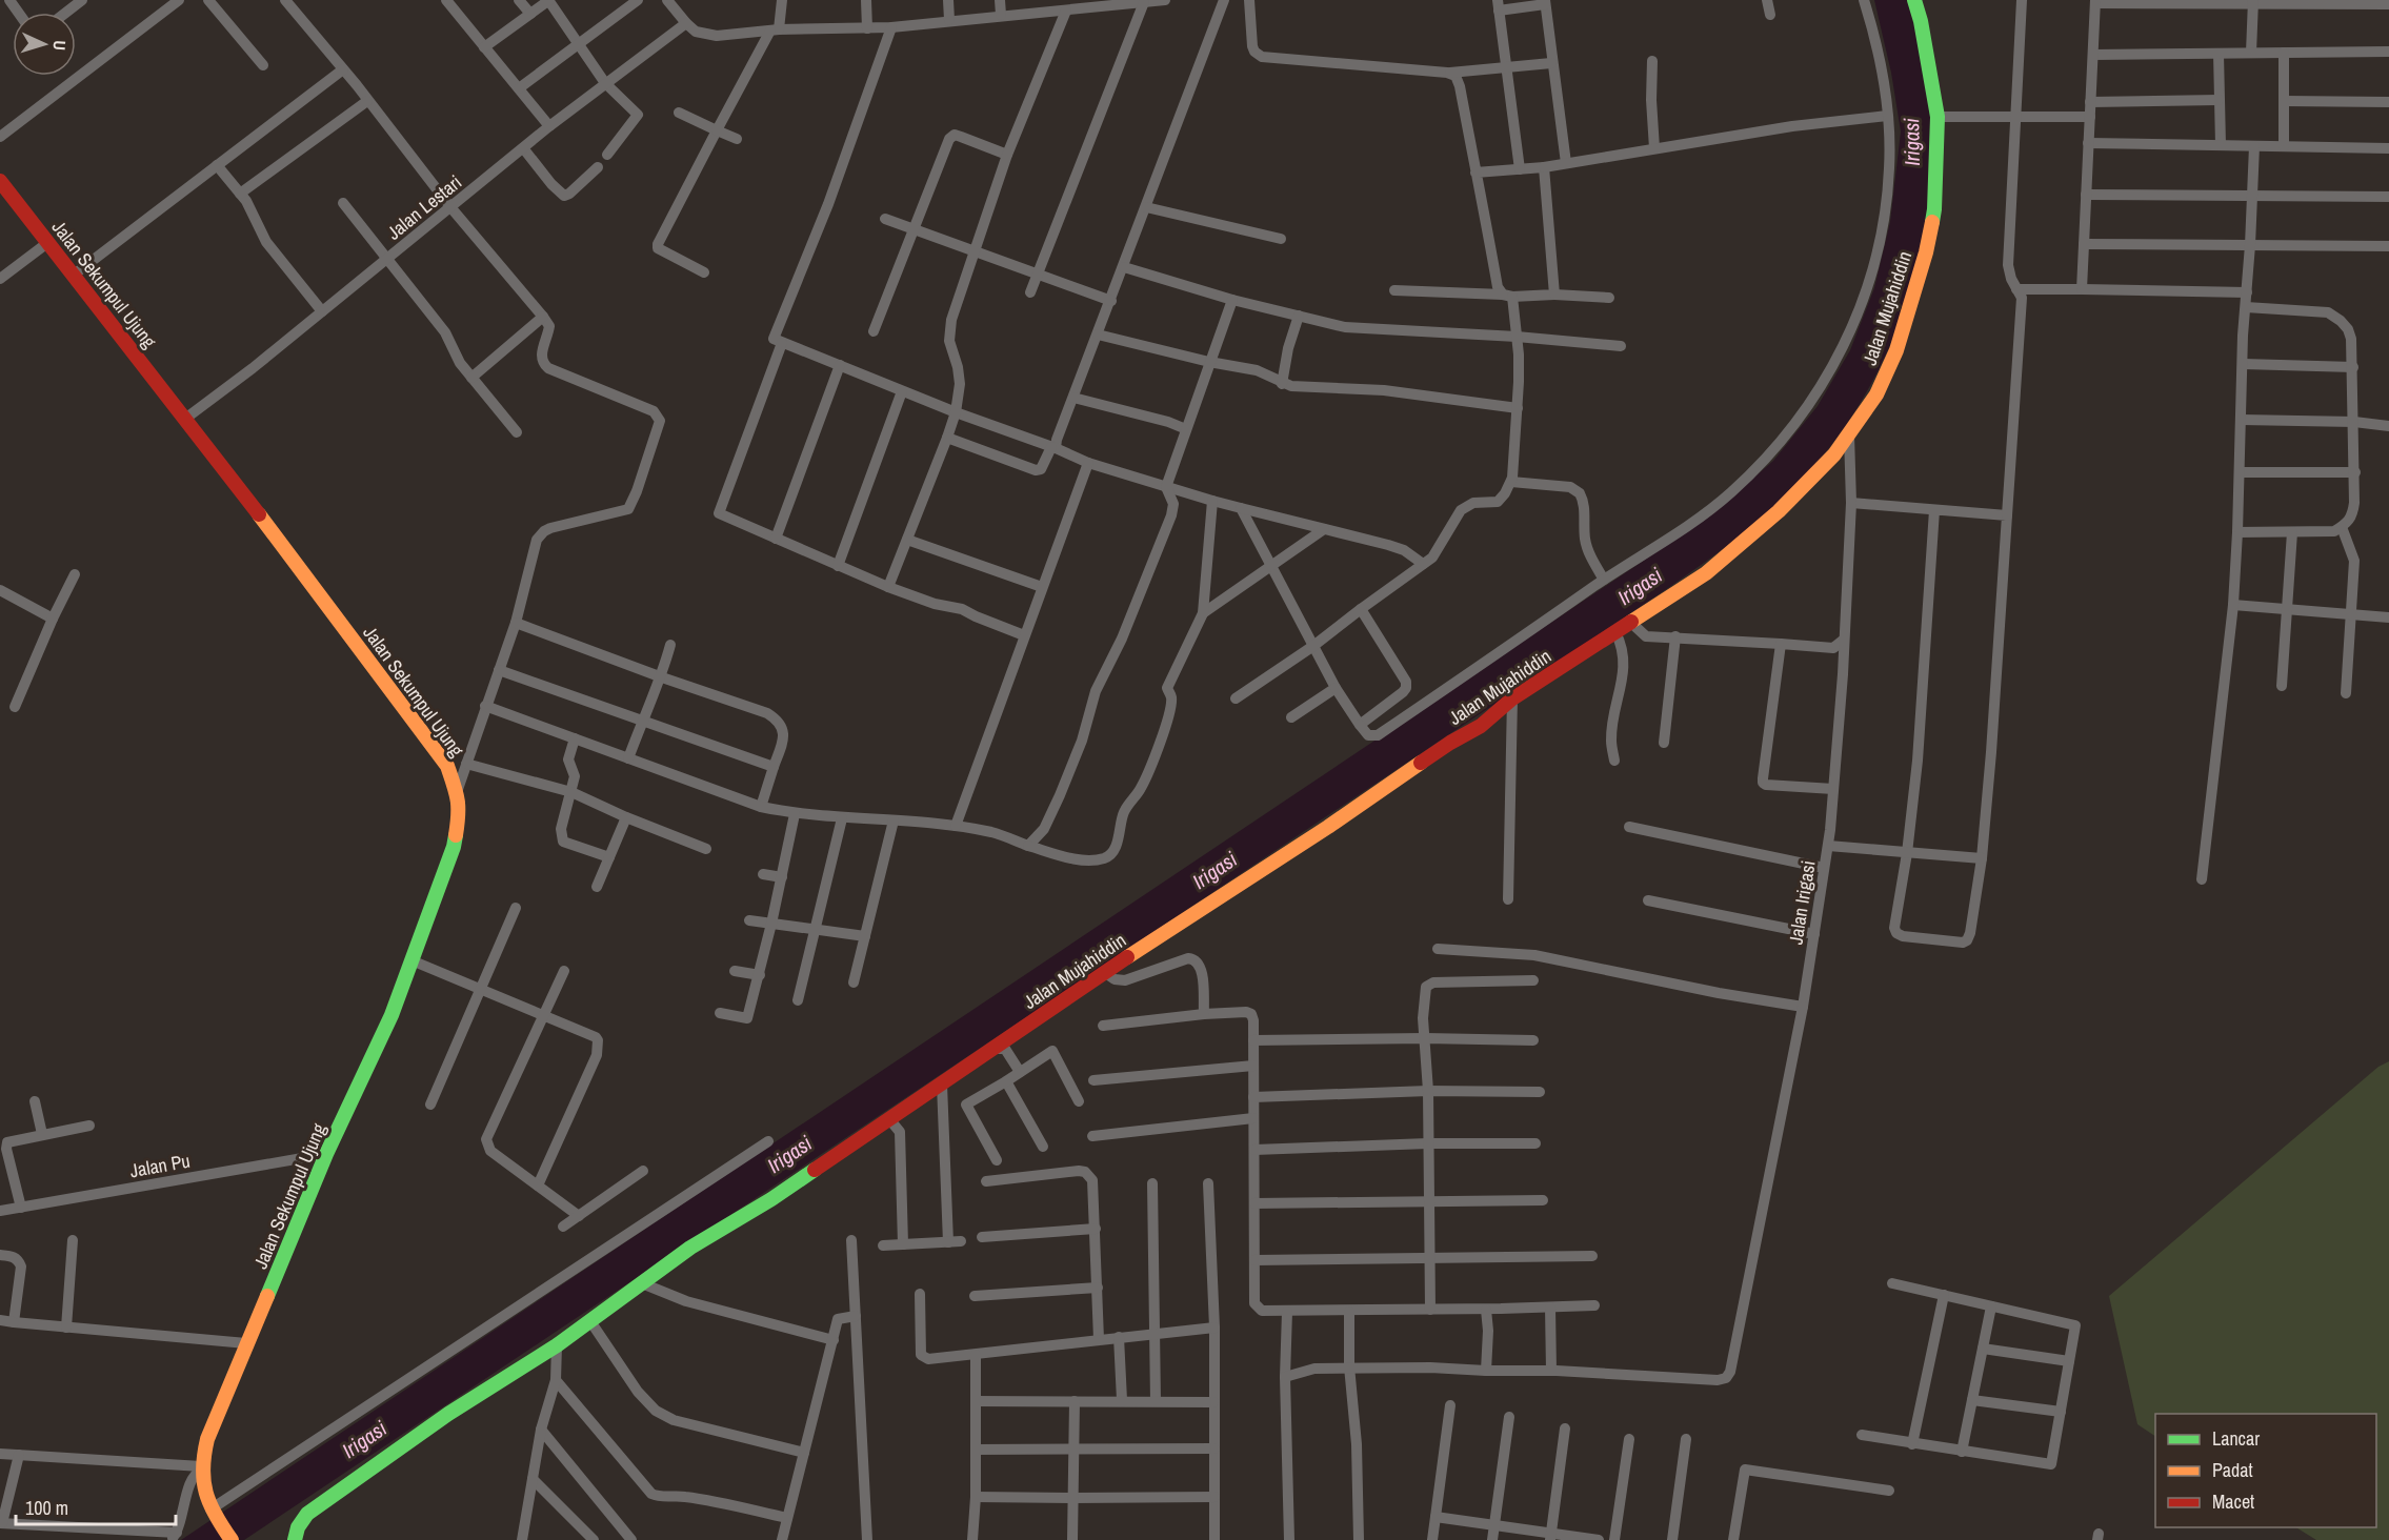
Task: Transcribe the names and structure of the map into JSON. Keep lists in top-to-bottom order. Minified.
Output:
{"streets":{"street":["Jalan Lestari","Jalan Sekumpul Ujung","Jalan Mujahiddin","Jalan Irigasi","Jalan Pu"]},"crossings":[["Jalan Lestari","Jalan Sekumpul Ujung"],["Jalan Sekumpul Ujung","Jalan Pu"],["Jalan Mujahiddin","Jalan Irigasi"]],"water":["Irigasi"],"legend":["Lancar","Padat","Macet"],"scale_bar":"100 m","north":"right"}
